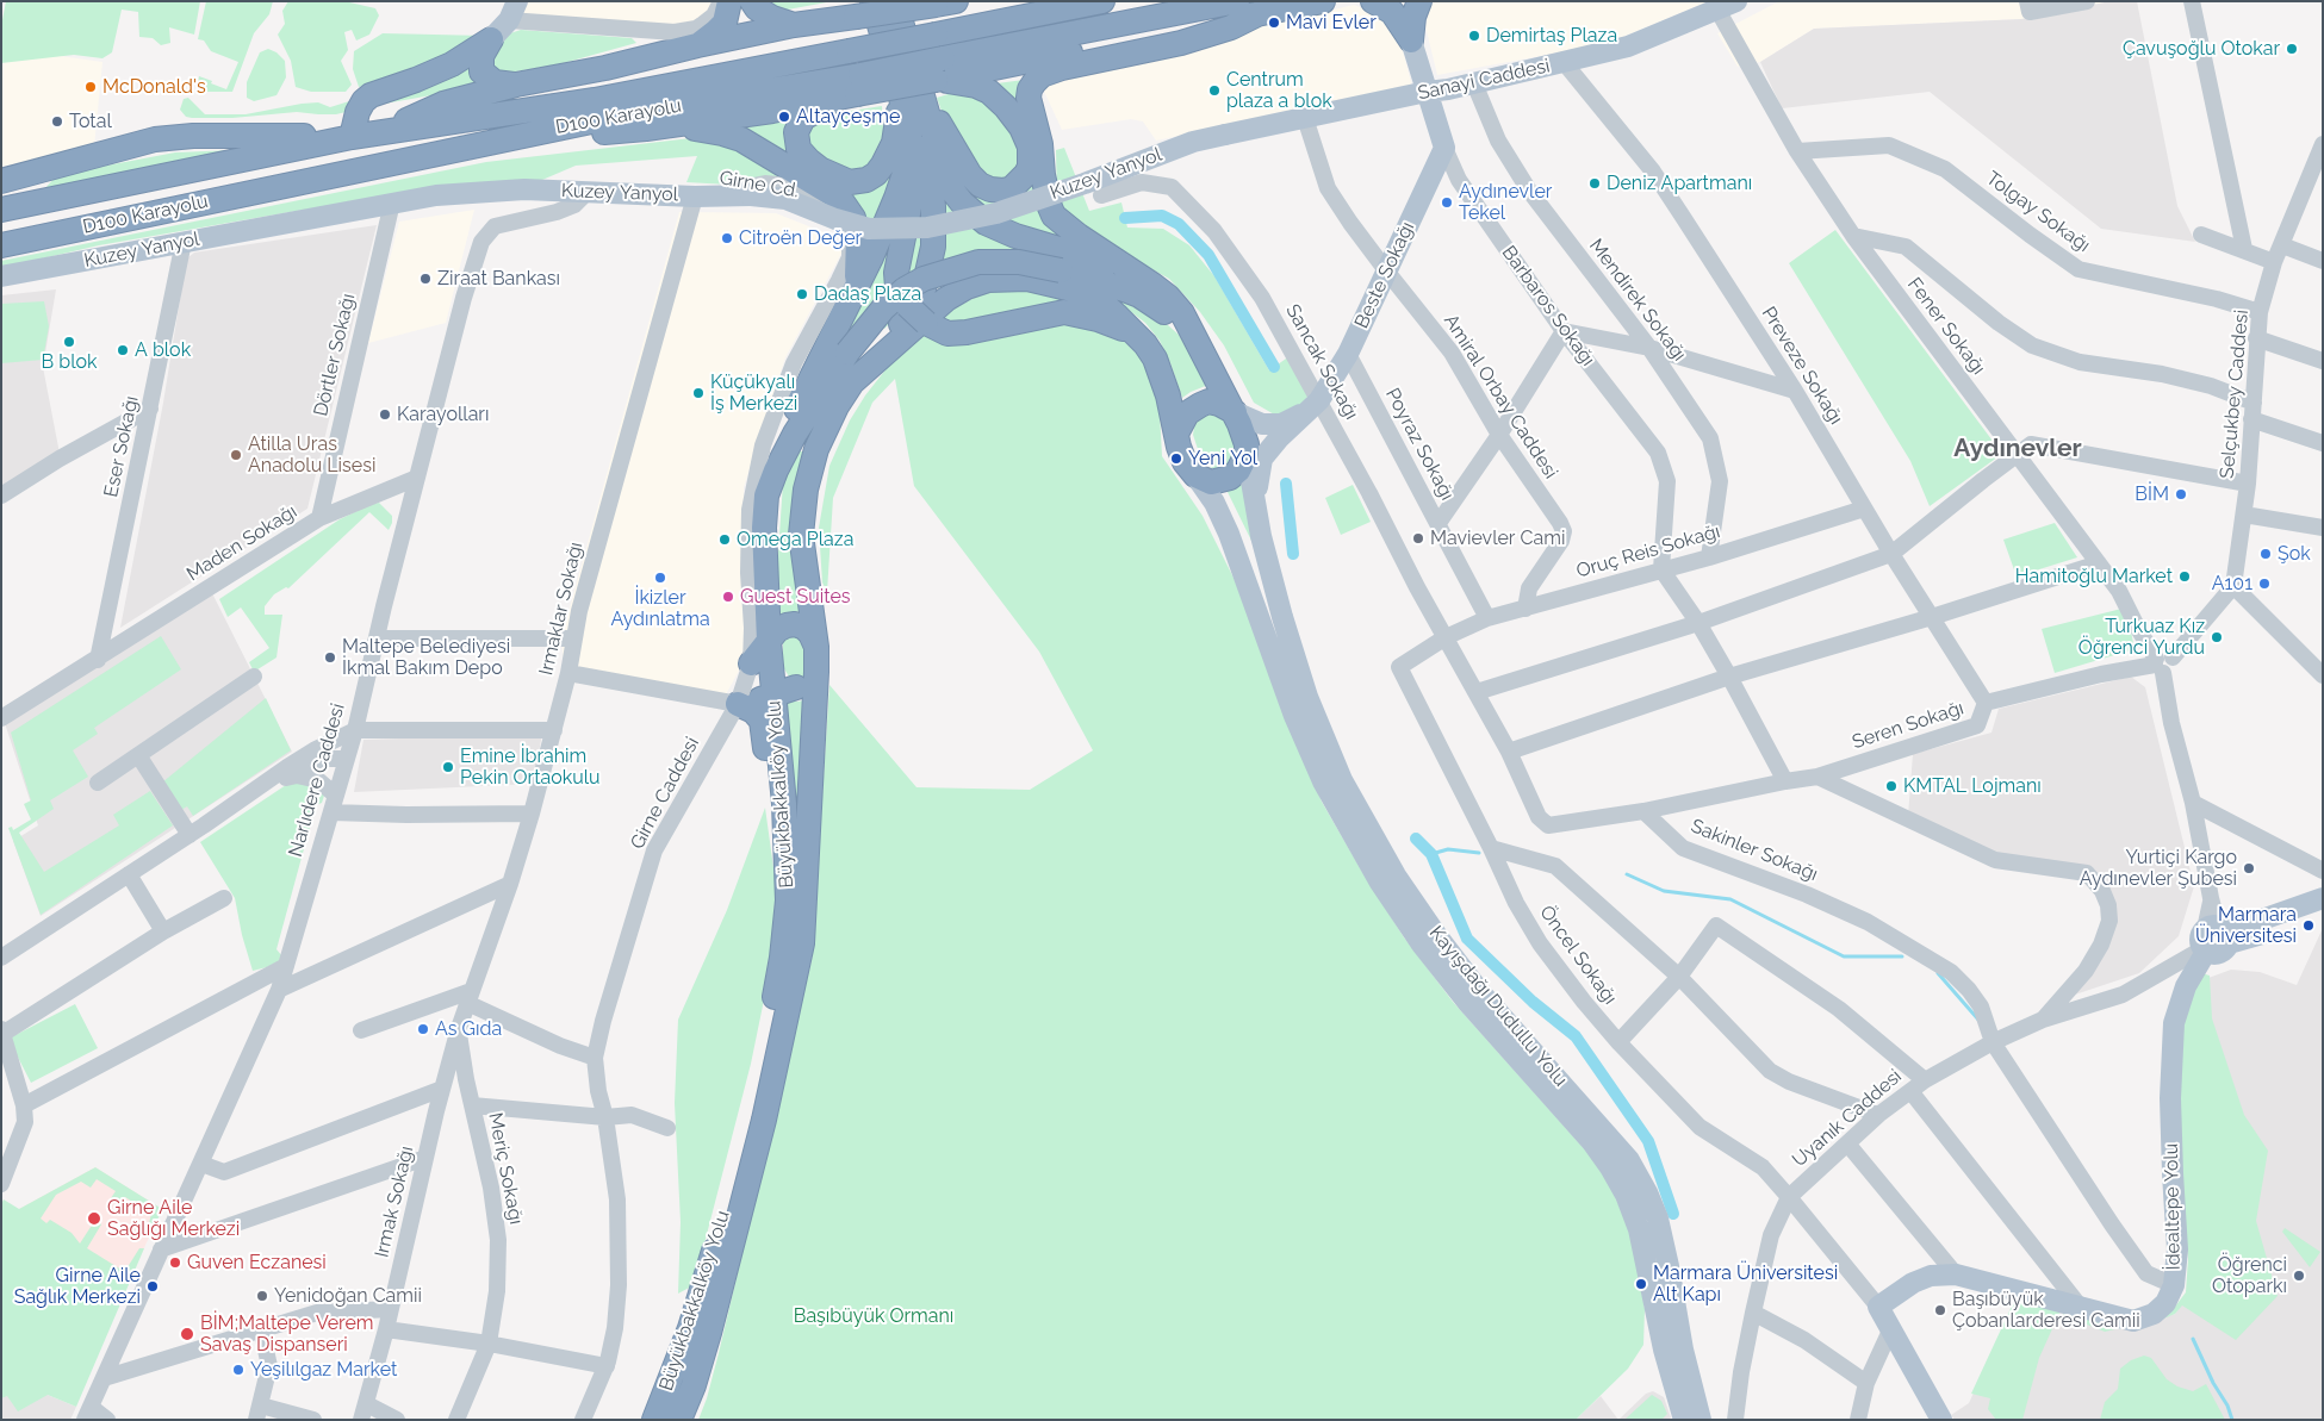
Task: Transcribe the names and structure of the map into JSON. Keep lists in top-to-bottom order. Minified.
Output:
{"streets":{"highway":["D100 Karayolu","Büyükbakkalköy Yolu"],"main road":["Sanayi Caddesi","Kuzey Yanyol","Beste Sokağı","Barbaros Sokağı","Kayışdağı Dudullu Yolu","İdealtepe Yolu"],"street":["Tolgay Sokağı","Mendirek Sokağı","Fener Sokağı","Dörtler Sokağı","Sancak Sokağı","Preveze Sokağı","Selçukbey Caddesi","Amiral Orbay Caddesi","Poyraz Sokağı","Eser Sokağı","Maden Sokağı","Oruç Reis Sokağı","Irmaklar Sokağı","Seren Sokağı","Narlıdere Caddesi","Girne Caddesi","Sakinler Sokağı","Öncel Sokağı","Uyanık Caddesi","Meriç Sokağı","Irmak Sokağı"]},"crossings":[["Sanayi Caddesi","Kuzey Yanyol"],["Sanayi Caddesi","Mendirek Sokağı"],["Sanayi Caddesi","Barbaros Sokağı"],["Sanayi Caddesi","Fener Sokağı"],["Sanayi Caddesi","Preveze Sokağı"],["Sanayi Caddesi","Amiral Orbay Caddesi"],["Kuzey Yanyol","Dörtler Sokağı"],["Kuzey Yanyol","Eser Sokağı"],["Kuzey Yanyol","Irmaklar Sokağı"],["Kuzey Yanyol","Narlıdere Caddesi"],["Kuzey Yanyol","Girne Caddesi"],["Tolgay Sokağı","Fener Sokağı"],["Tolgay Sokağı","Selçukbey Caddesi"],["Beste Sokağı","Barbaros Sokağı"],["Beste Sokağı","Sancak Sokağı"],["Beste Sokağı","Amiral Orbay Caddesi"],["Beste Sokağı","Poyraz Sokağı"],["Beste Sokağı","Kayışdağı Dudullu Yolu"],["Mendirek Sokağı","Oruç Reis Sokağı"],["Barbaros Sokağı","Oruç Reis Sokağı"],["Dörtler Sokağı","Maden Sokağı"],["Sancak Sokağı","Oruç Reis Sokağı"],["Sancak Sokağı","Sakinler Sokağı"],["Sancak Sokağı","Öncel Sokağı"],["Preveze Sokağı","Oruç Reis Sokağı"],["Preveze Sokağı","Seren Sokağı"],["Amiral Orbay Caddesi","Oruç Reis Sokağı"],["Poyraz Sokağı","Oruç Reis Sokağı"],["Eser Sokağı","Maden Sokağı"],["Maden Sokağı","Narlıdere Caddesi"],["Oruç Reis Sokağı","Öncel Sokağı"],["Irmaklar Sokağı","Girne Caddesi"],["Irmaklar Sokağı","Meriç Sokağı"],["Irmaklar Sokağı","Irmak Sokağı"],["Seren Sokağı","Sakinler Sokağı"],["Sakinler Sokağı","Uyanık Caddesi"],["Sakinler Sokağı","İdealtepe Yolu"],["Öncel Sokağı","Uyanık Caddesi"],["Öncel Sokağı","İdealtepe Yolu"],["Uyanık Caddesi","İdealtepe Yolu"],["Meriç Sokağı","Irmak Sokağı"]],"districts":["Aydınevler"],"parks":["Başıbüyük Ormanı"],"places":["Mavi Evler","Demirtaş Plaza","Çavuşoğlu Otokar","McDonald's","Centrum plaza a blok","Altayçeşme","Total","Deniz Apartmanı","Aydınevler Tekel","Citroën Değer","Ziraat Bankası","Dadaş Plaza","B blok","A blok","Küçükyalı İş Merkezi","Karayolları","Atilla Uras Anadolu Lisesi","Yeni Yol","BİM","Mavievler Cami","Omega Plaza","Şok","Hamitoğlu Market","İkizler Aydınlatma","A101","Guest Suites","Turkuaz Kız Öğrenci Yurdu","Maltepe Belediyesi İkmal Bakım Depo","Emine İbrahim Pekin Ortaokulu","KMTAL Lojmanı","Yurtiçi Kargo Aydınevler Şubesi","Marmara Üniversitesi","As Gıda","Girne Aile Sağlığı Merkezi","Guven Eczanesi","Öğrenci Otoparkı","Marmara Üniversitesi Alt Kapı","Girne Aile Sağlık Merkezi","Yenidoğan Camii","Başıbüyük Çobanlarderesi Camii","BİM;Maltepe Verem Savaş Dispanseri","Yeşilılgaz Market"]}
